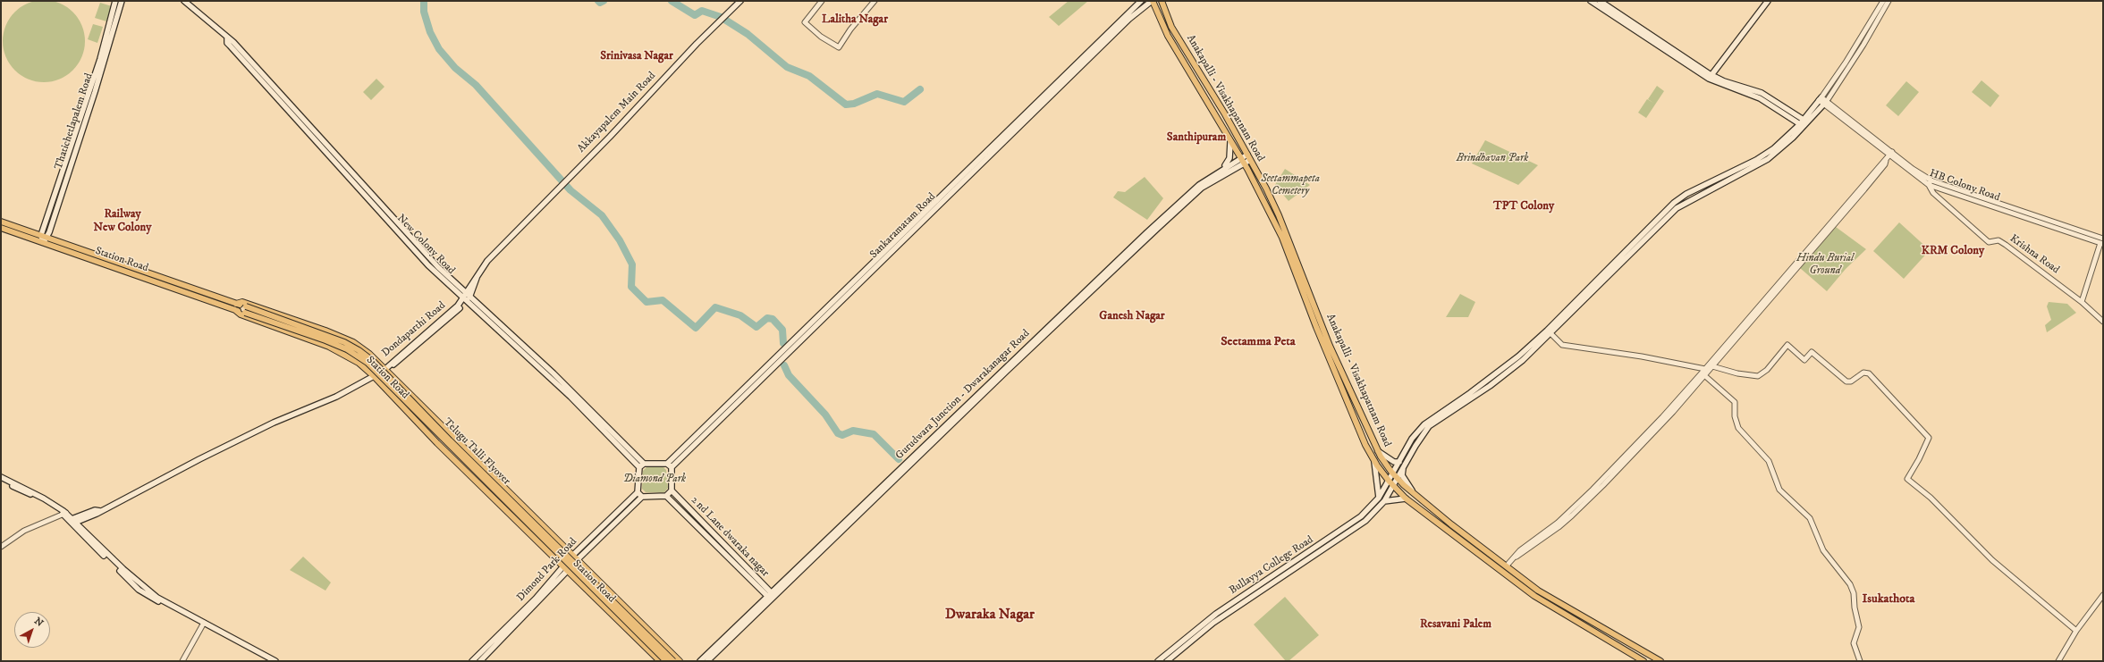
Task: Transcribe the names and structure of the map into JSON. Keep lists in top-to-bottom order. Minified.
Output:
{"streets":{"main road":["Anakapalli - Visakhapatnam Road","Akkayapalem Main Road","Thatichetlapalem Road","Sankaramatam Road","New Colony Road","Station Road","Dondaparthi Road","Gurudwara Junction - Dwarakanagar Road","Telugu Talli Flyover","2 nd Lane dwaraka nagar","Bullayya College Road","Dimond Park Road"],"street":["HB Colony Road","Krishna Road"]},"crossings":[["Anakapalli - Visakhapatnam Road","Sankaramatam Road"],["Anakapalli - Visakhapatnam Road","Gurudwara Junction - Dwarakanagar Road"],["Anakapalli - Visakhapatnam Road","Bullayya College Road"],["Akkayapalem Main Road","Dondaparthi Road"],["Thatichetlapalem Road","Station Road"],["HB Colony Road","Krishna Road"],["HB Colony Road","Bullayya College Road"],["Sankaramatam Road","New Colony Road"],["Sankaramatam Road","2 nd Lane dwaraka nagar"],["Sankaramatam Road","Dimond Park Road"],["New Colony Road","Dondaparthi Road"],["New Colony Road","2 nd Lane dwaraka nagar"],["New Colony Road","Dimond Park Road"],["Station Road","Dondaparthi Road"],["Station Road","Telugu Talli Flyover"],["Station Road","Dimond Park Road"],["Gurudwara Junction - Dwarakanagar Road","2 nd Lane dwaraka nagar"],["2 nd Lane dwaraka nagar","Dimond Park Road"]],"districts":["Lalitha Nagar","Srinivasa Nagar","Santhipuram","TPT Colony","Railway New Colony","KRM Colony","Ganesh Nagar","Seetamma Peta","Isukathota","Dwaraka Nagar","Resavani Palem"],"parks":["Brindhavan Park","Seetammapeta Cemetery","Hindu Burial Ground","Diamond Park"],"north":"top right"}
